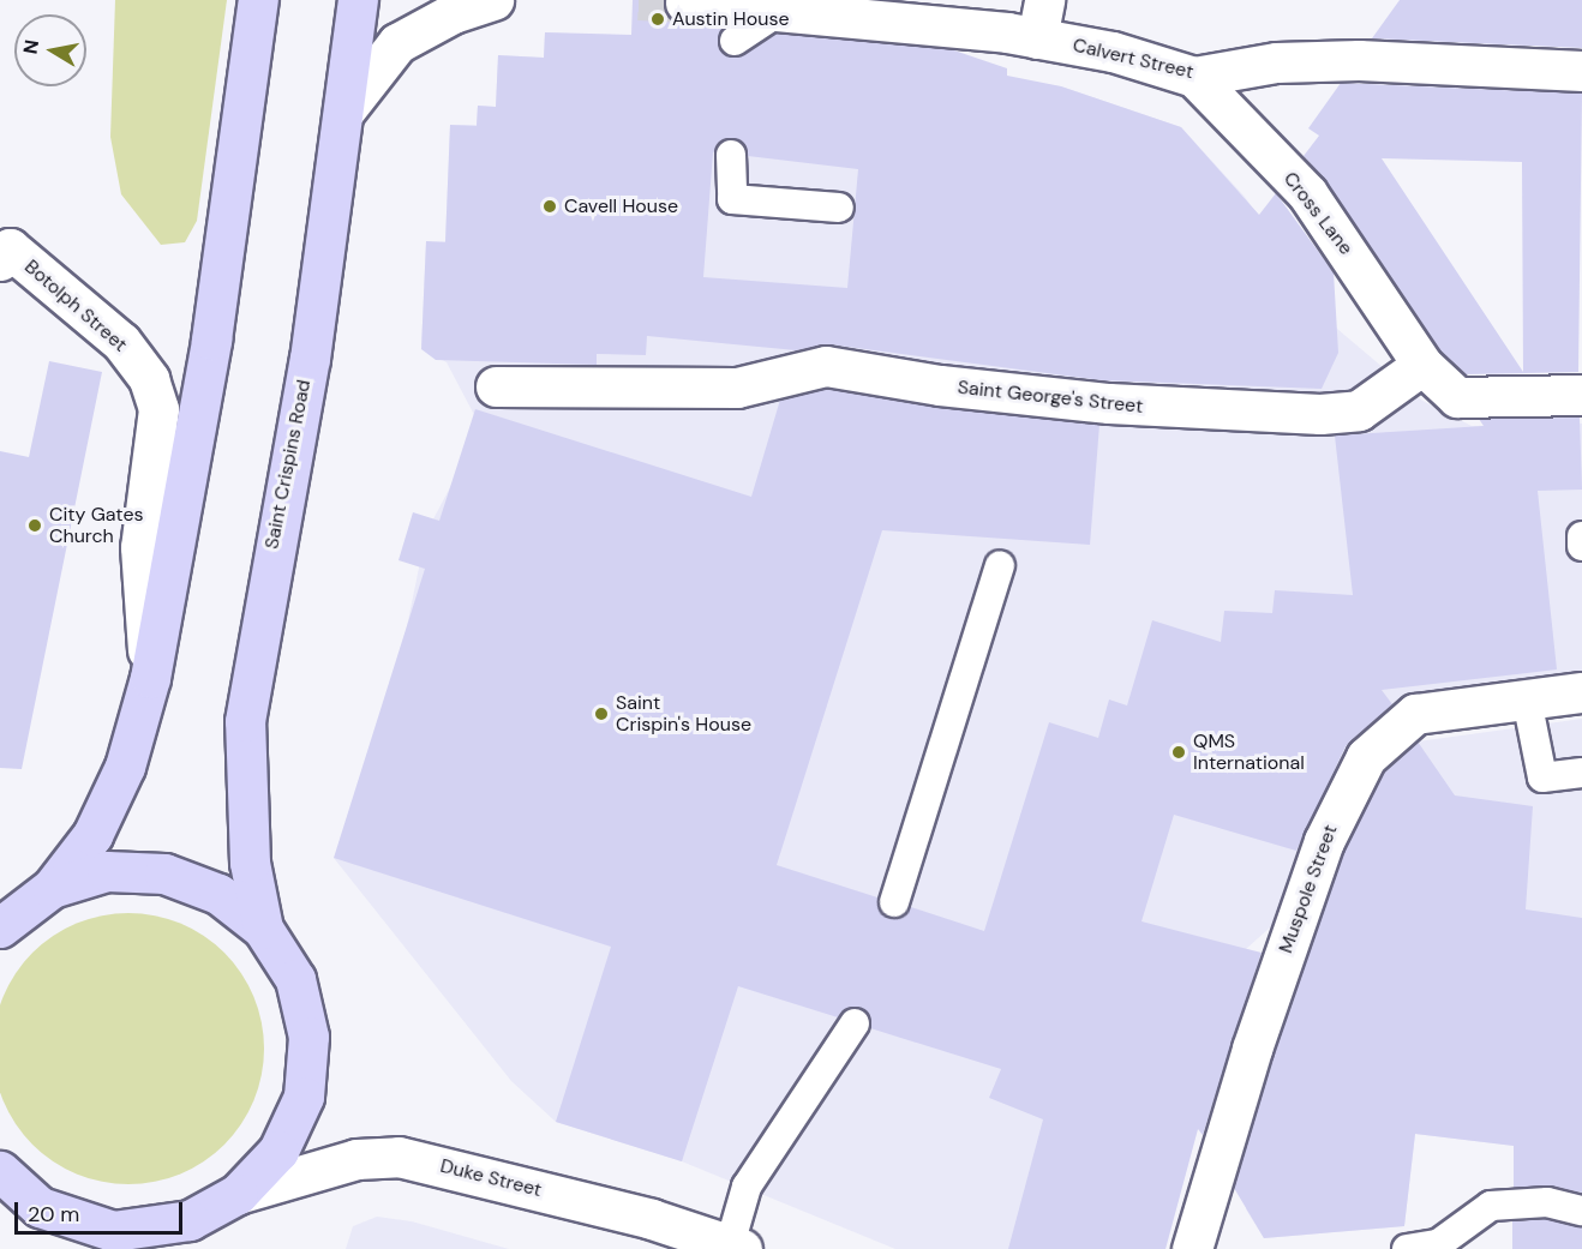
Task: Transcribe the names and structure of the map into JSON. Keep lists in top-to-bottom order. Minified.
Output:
{"streets":{"main road":["Saint Crispins Road"],"street":["Calvert Street","Cross Lane","Botolph Street","Saint George's Street","Muspole Street","Duke Street"]},"crossings":[["Calvert Street","Cross Lane"],["Cross Lane","Saint George's Street"],["Botolph Street","Saint Crispins Road"],["Saint Crispins Road","Duke Street"]],"places":["Austin House","Cavell House","City Gates Church","Saint Crispin's House","QMS International"],"scale_bar":"20 m","north":"left"}
